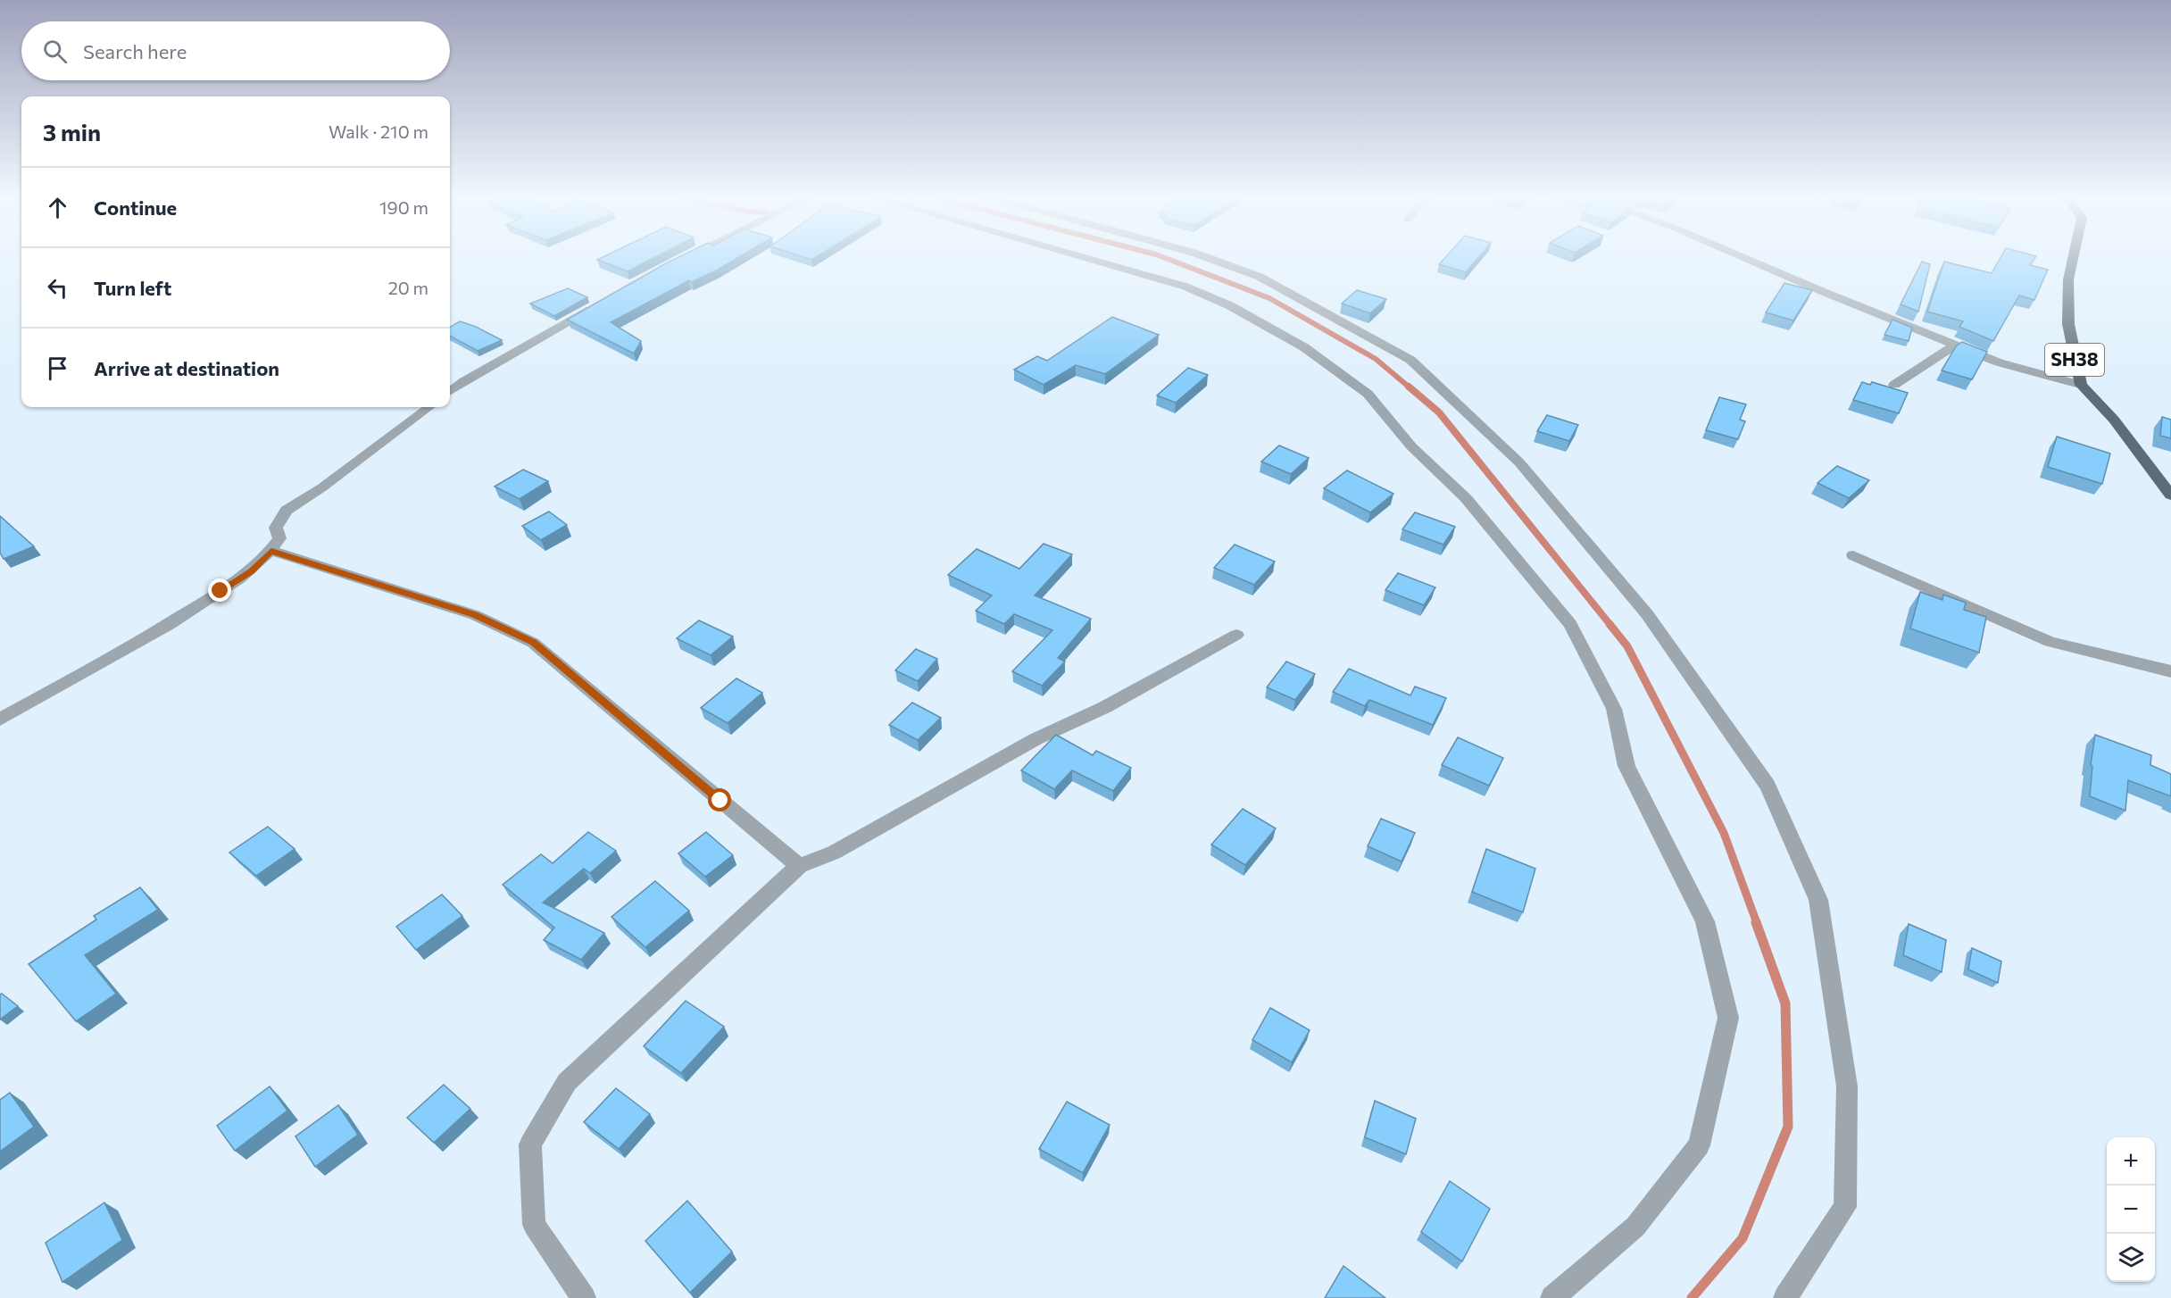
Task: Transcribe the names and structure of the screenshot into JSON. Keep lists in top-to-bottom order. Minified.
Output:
{"streets":{"main road":["SH38"]},"page":{"search":"Search here","heading":["3 min","Walk · 210 m"],"list":[["Continue","190 m"],["Turn left","20 m"],"Arrive at destination"],"map_buttons":["+","−"]}}
